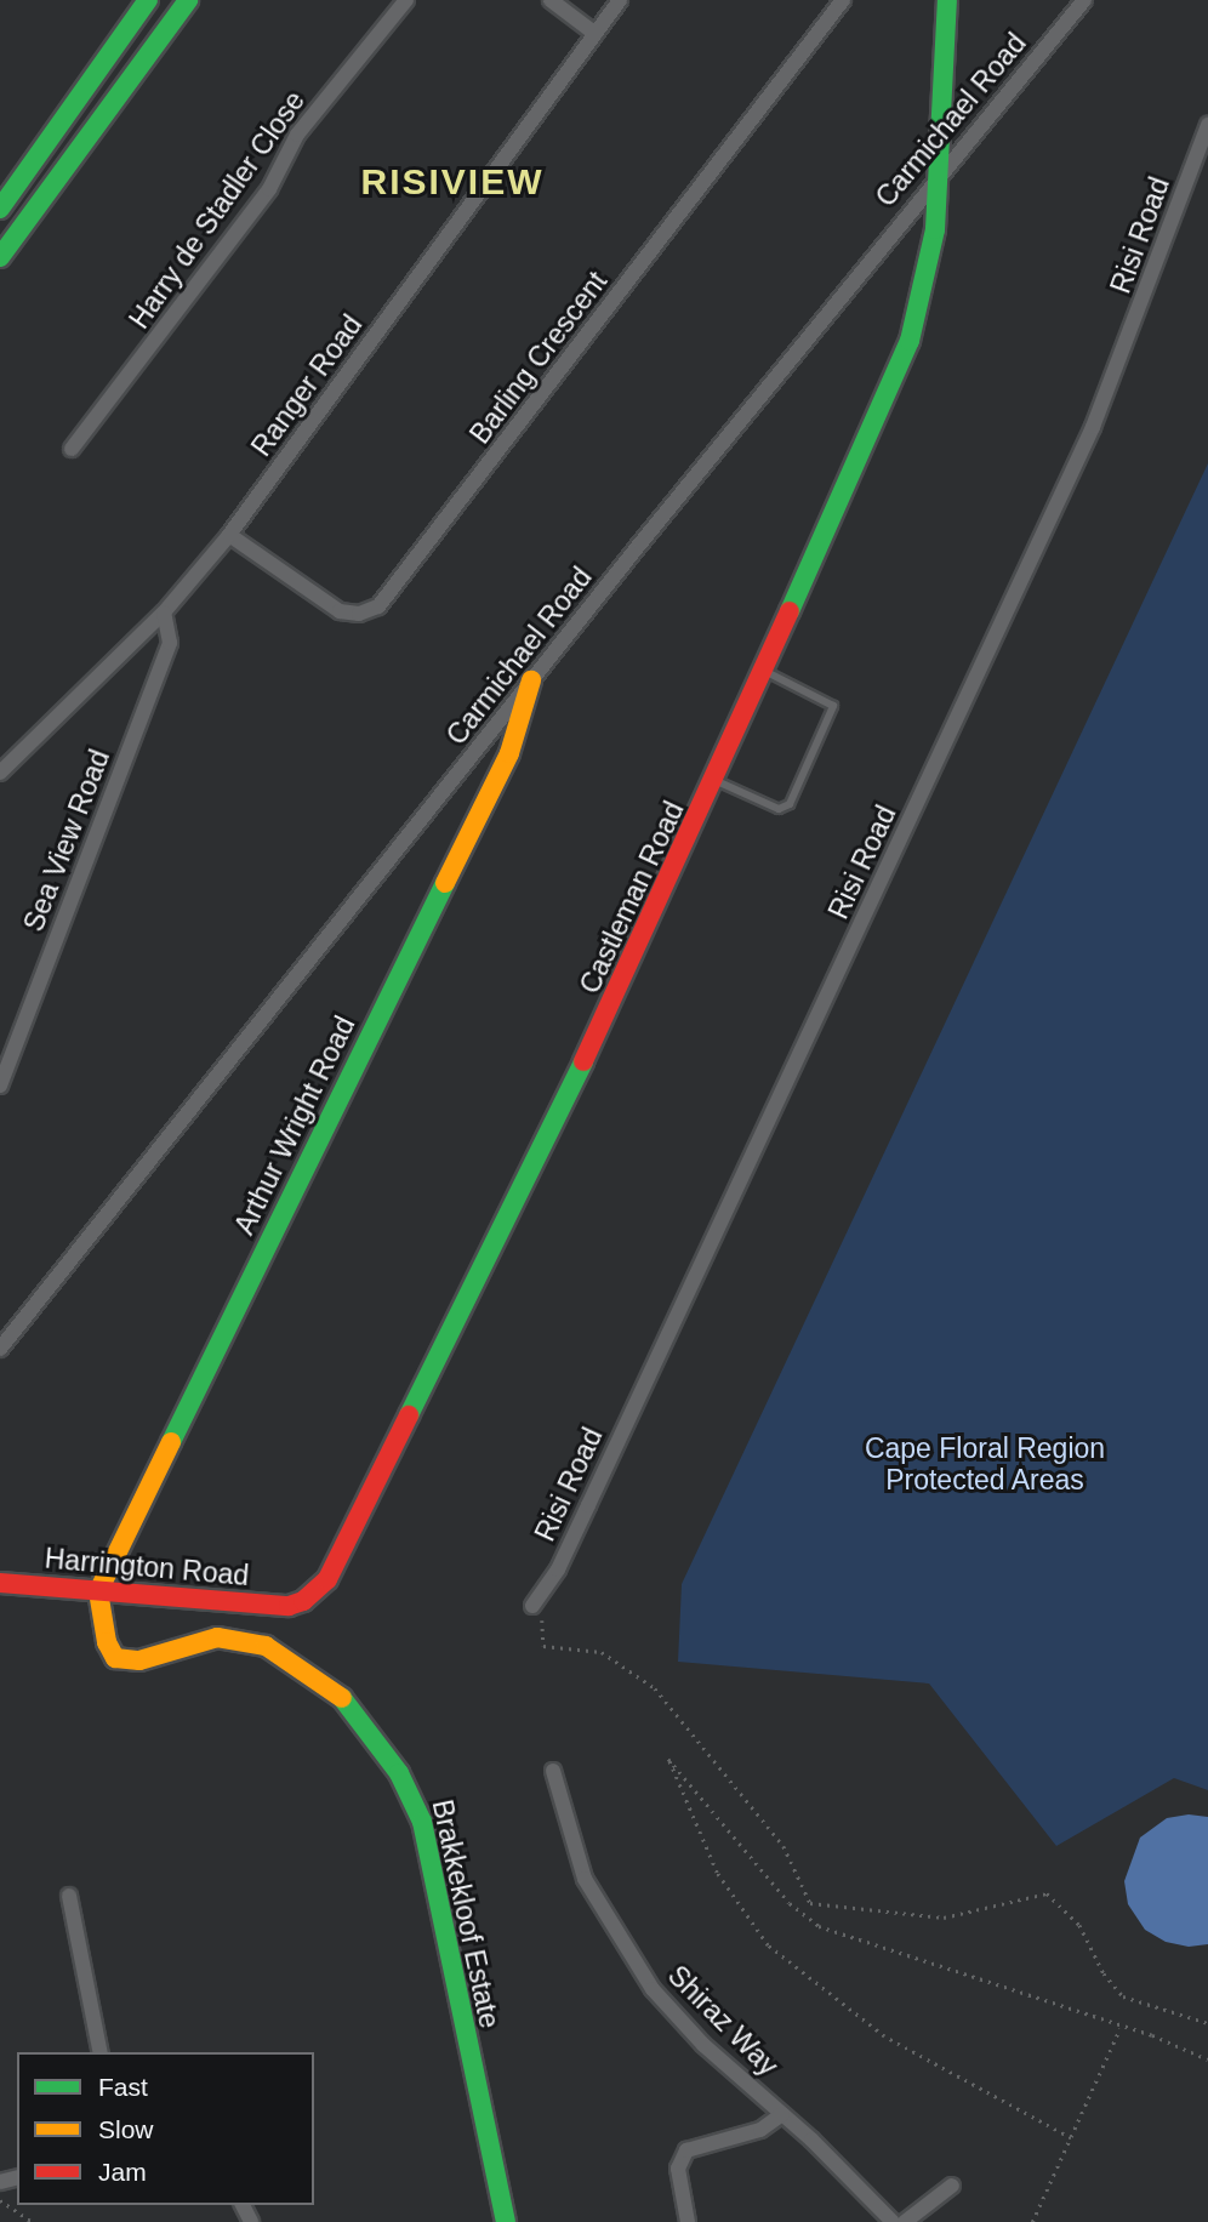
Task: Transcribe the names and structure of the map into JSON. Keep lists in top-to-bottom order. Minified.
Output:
{"streets":{"street":["Carmichael Road","Harry de Stadler Close","Risi Road","Barling Crescent","Ranger Road","Sea View Road","Castleman Road","Arthur Wright Road","Harrington Road","Brakkekloof Estate","Shiraz Way"]},"crossings":[["Carmichael Road","Castleman Road"],["Carmichael Road","Arthur Wright Road"],["Barling Crescent","Ranger Road"],["Ranger Road","Sea View Road"],["Castleman Road","Harrington Road"],["Arthur Wright Road","Harrington Road"],["Arthur Wright Road","Brakkekloof Estate"],["Harrington Road","Brakkekloof Estate"]],"districts":["RISIVIEW"],"parks":["Cape Floral Region Protected Areas"],"legend":["Fast","Slow","Jam"]}
